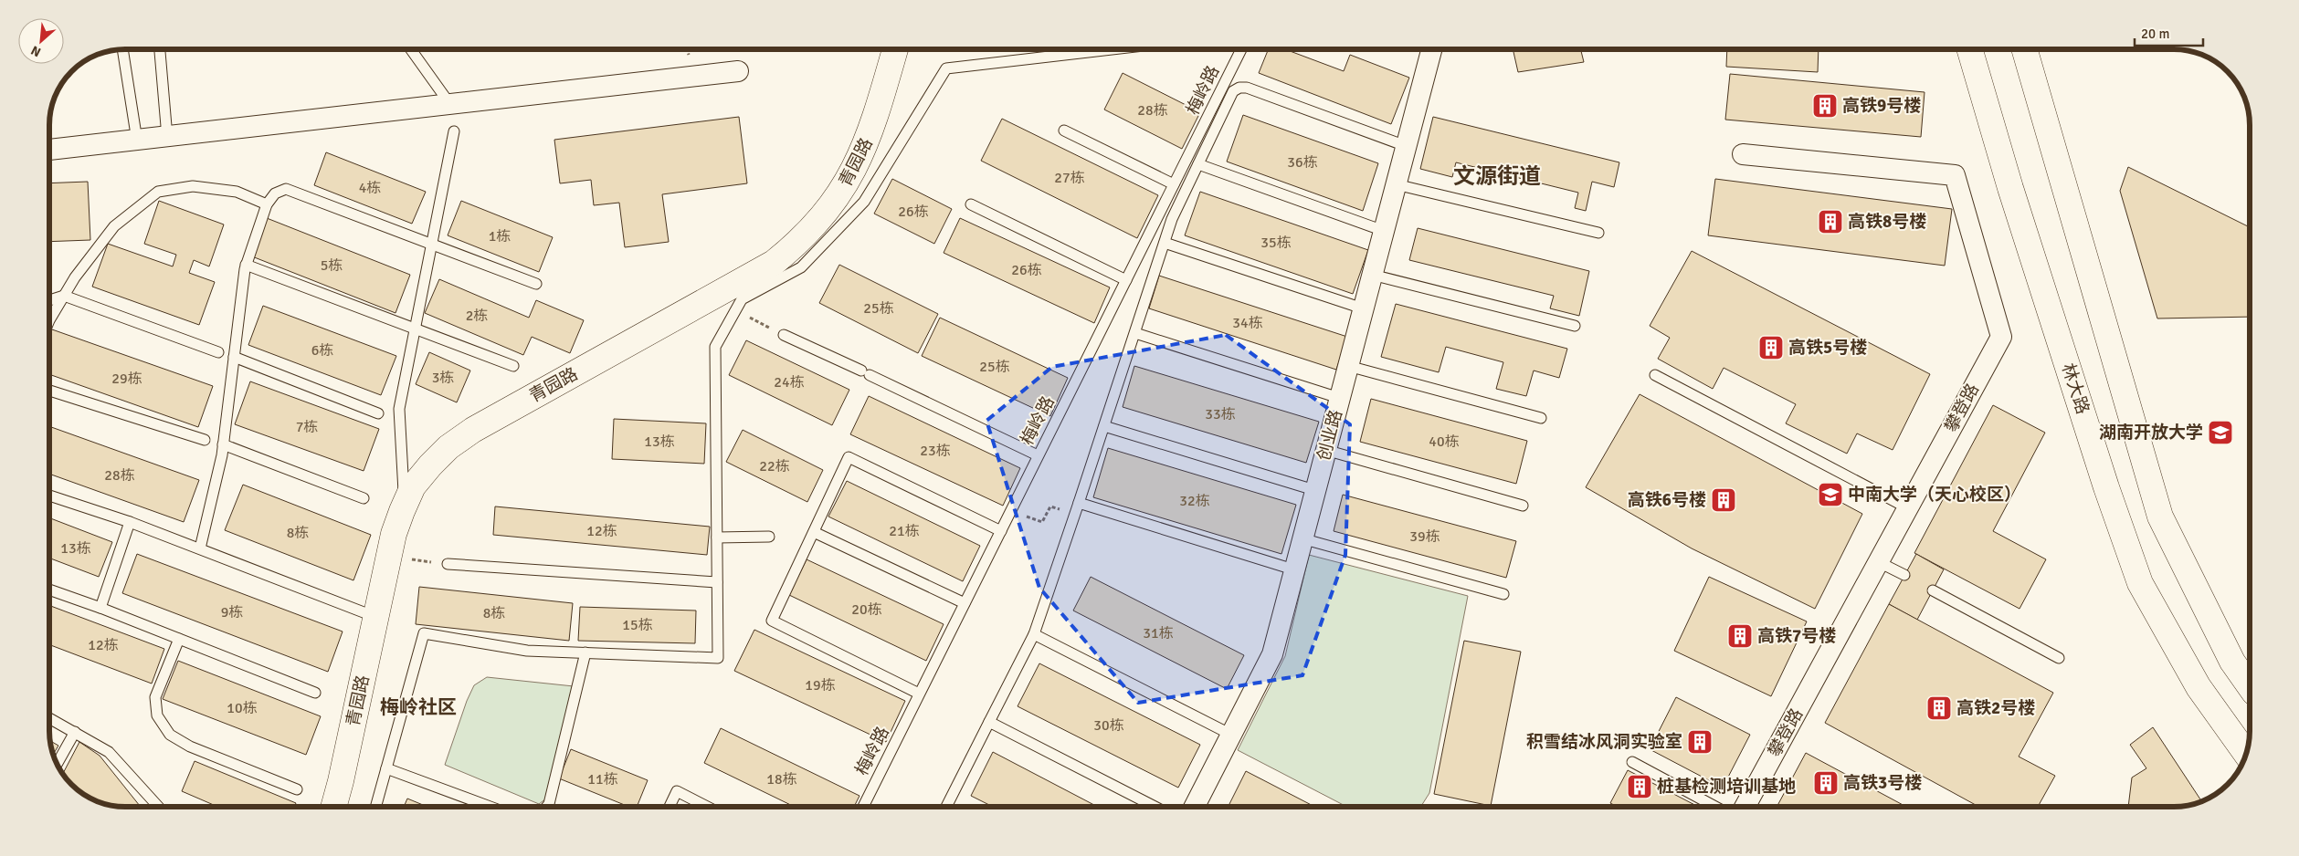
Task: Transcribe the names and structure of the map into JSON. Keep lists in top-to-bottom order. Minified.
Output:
{"streets":{"main road":["青园路","林大路"],"street":["攀登路","创业路"],"lane":["梅岭路"]},"districts":["文源街道","梅岭社区"],"places":{"building":["高铁9号楼","高铁8号楼","高铁5号楼","高铁6号楼","高铁7号楼","高铁2号楼","积雪结冰风洞实验室","高铁3号楼","桩基检测培训基地"],"school or university":["湖南开放大学","中南大学（天心校区）"]},"house_numbers":["28栋","36栋","27栋","4栋","26栋","1栋","35栋","5栋","26栋","25栋","2栋","34栋","6栋","25栋","3栋","29栋","24栋","33栋","7栋","13栋","40栋","23栋","22栋","28栋","32栋","12栋","21栋","8栋","39栋","13栋","20栋","9栋","8栋","15栋","31栋","12栋","19栋","10栋","30栋","11栋","18栋"],"scale_bar":"20 m","north":"bottom left"}
